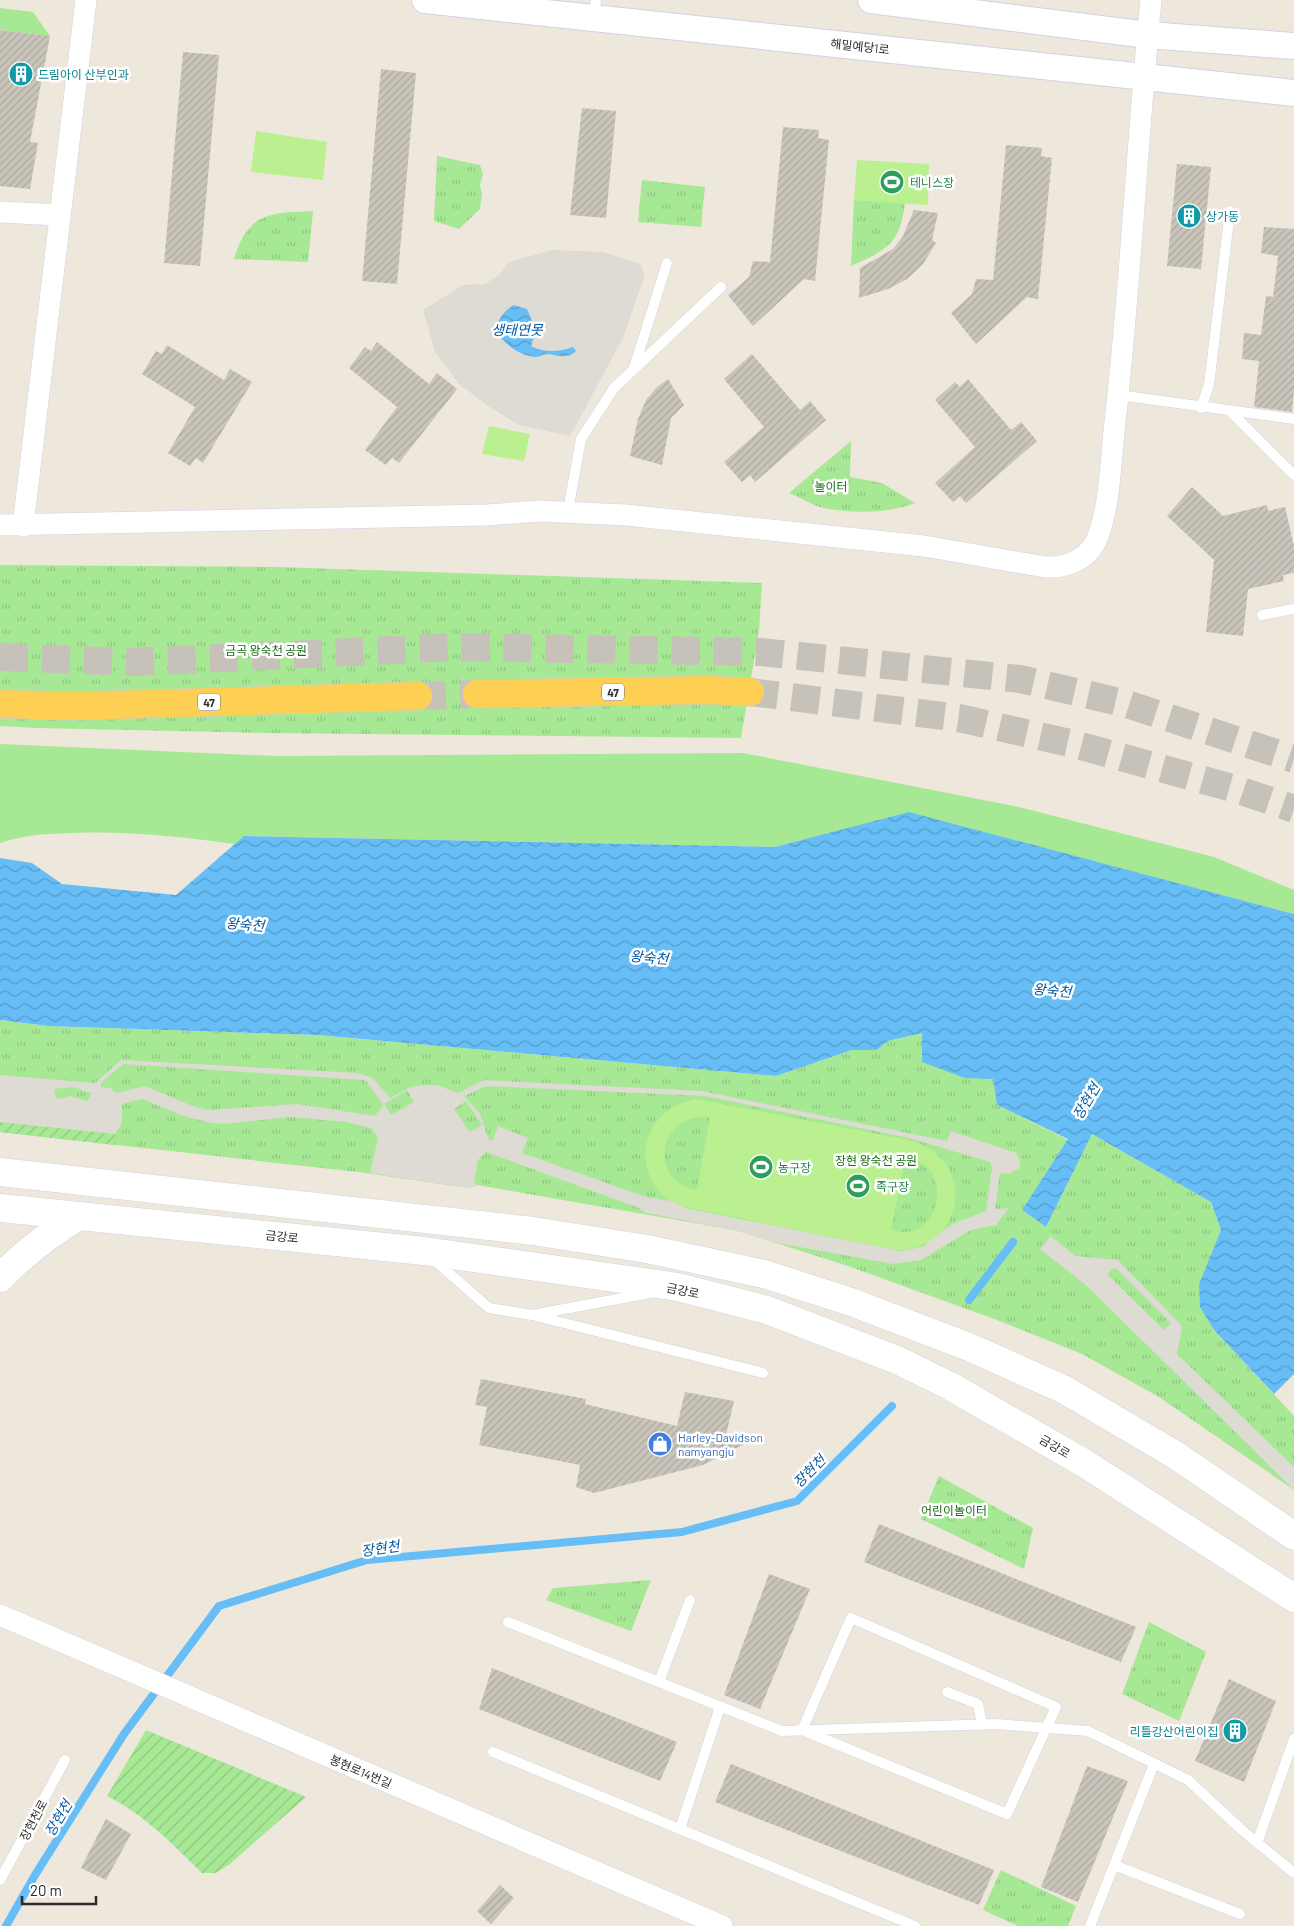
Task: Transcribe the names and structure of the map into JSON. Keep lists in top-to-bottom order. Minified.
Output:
{"streets":{"highway":["47"],"main road":["금강로"],"street":["해밀예당1로","봉현로14번길"],"lane":["장현천로"]},"water":["생태연못","왕숙천","장현천"],"parks":["놀이터","금곡 왕숙천 공원","장현 왕숙천 공원","어린이놀이터"],"places":{"building":["드림아이 산부인과","상가동","리틀강산어린이집"],"sports":["테니스장","농구장","족구장"],"shop":["Harley-Davidson namyangju"]},"scale_bar":"20 m"}
